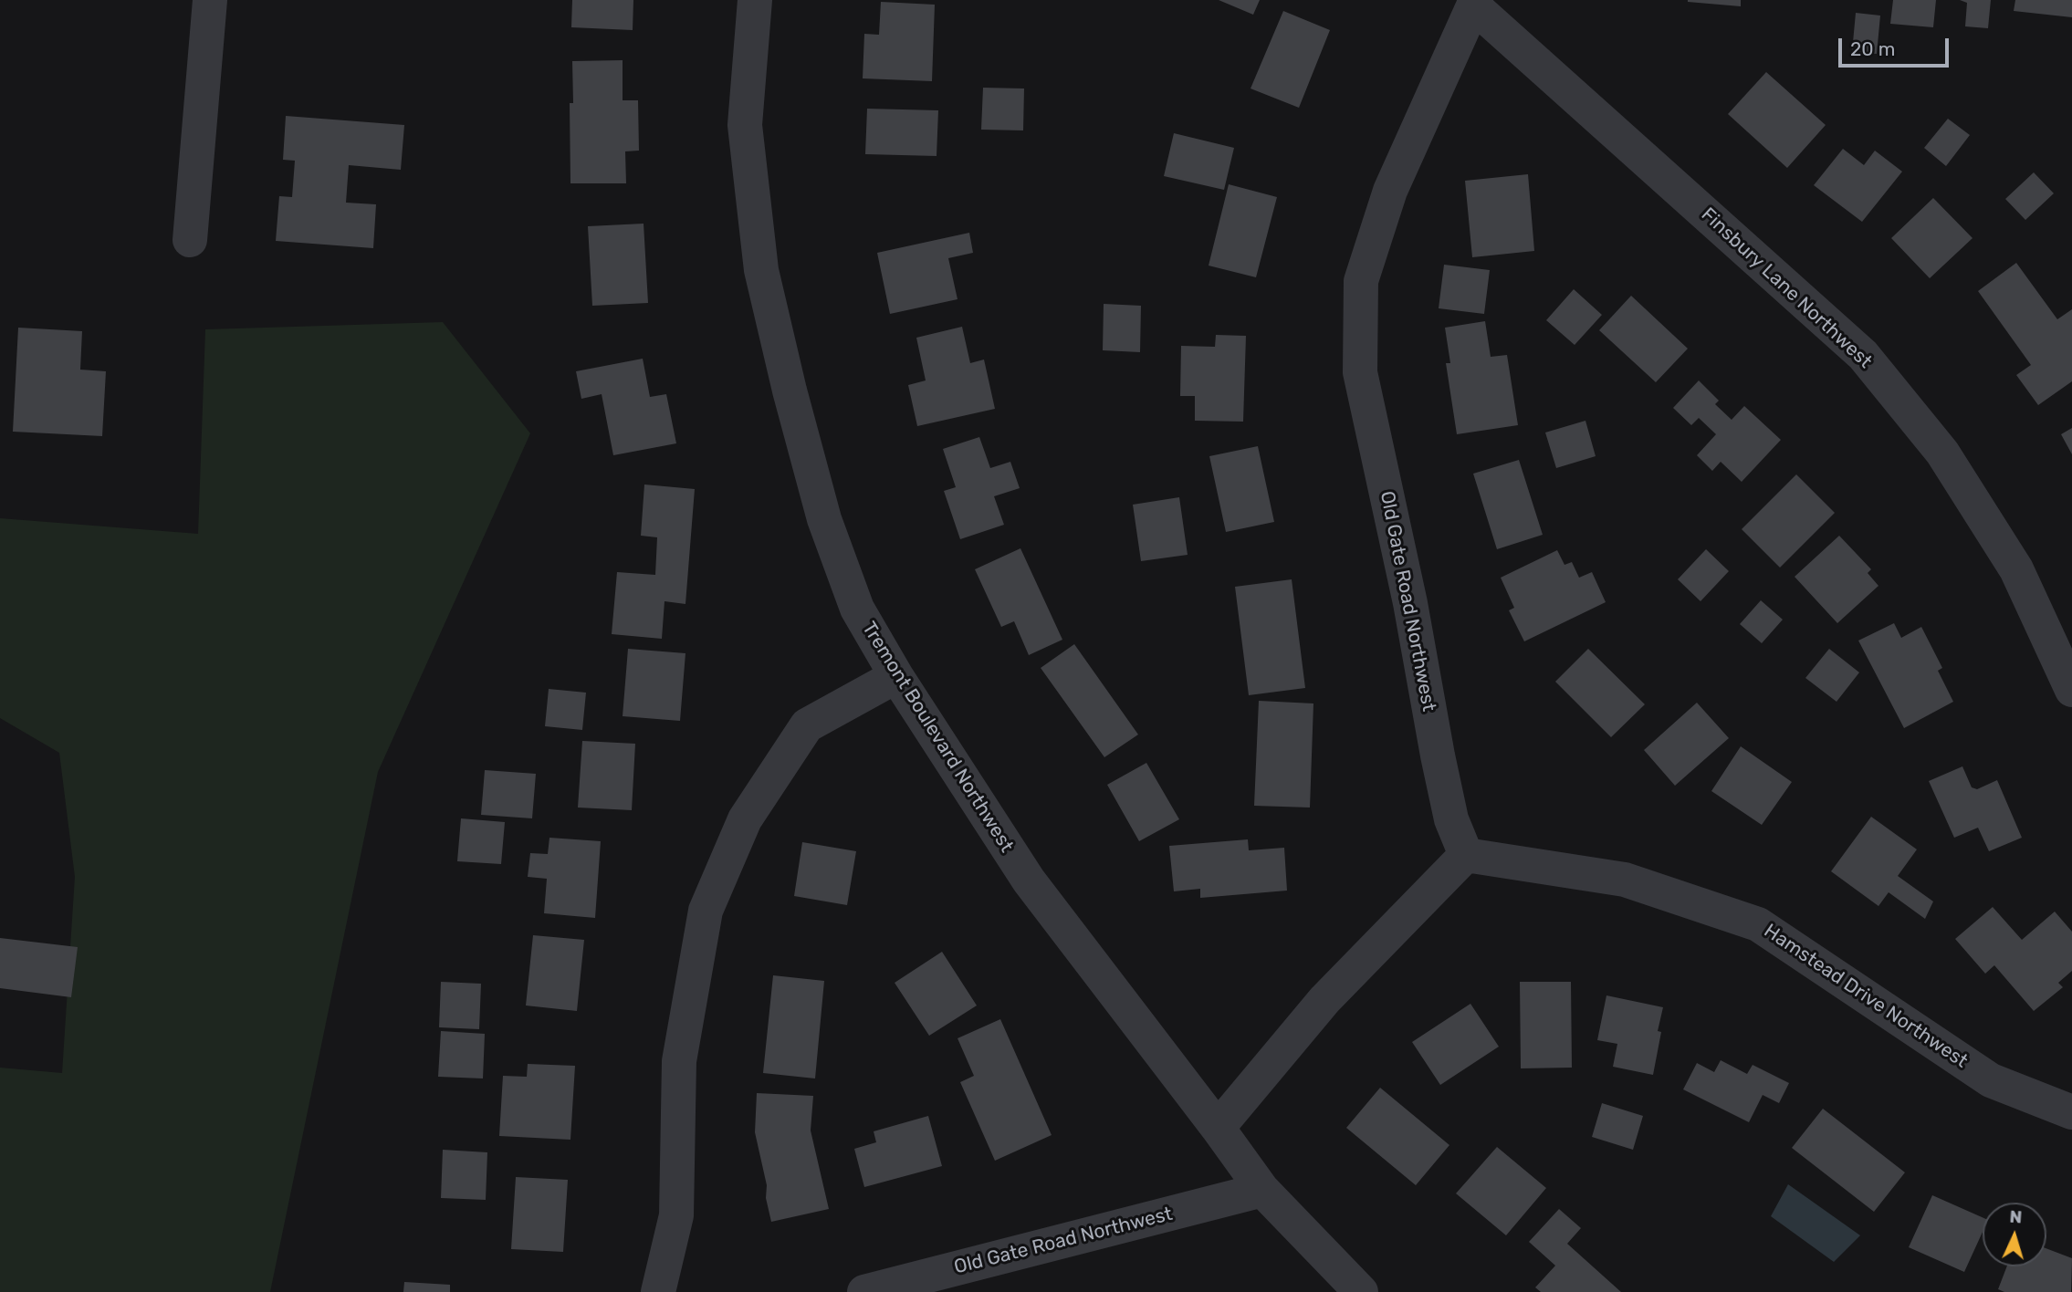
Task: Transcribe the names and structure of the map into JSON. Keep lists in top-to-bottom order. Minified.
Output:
{"streets":{"street":["Finsbury Lane Northwest","Old Gate Road Northwest","Tremont Boulevard Northwest","Hamstead Drive Northwest"]},"crossings":[["Finsbury Lane Northwest","Old Gate Road Northwest"],["Old Gate Road Northwest","Tremont Boulevard Northwest"],["Old Gate Road Northwest","Hamstead Drive Northwest"]],"scale_bar":"20 m","north":"top"}
